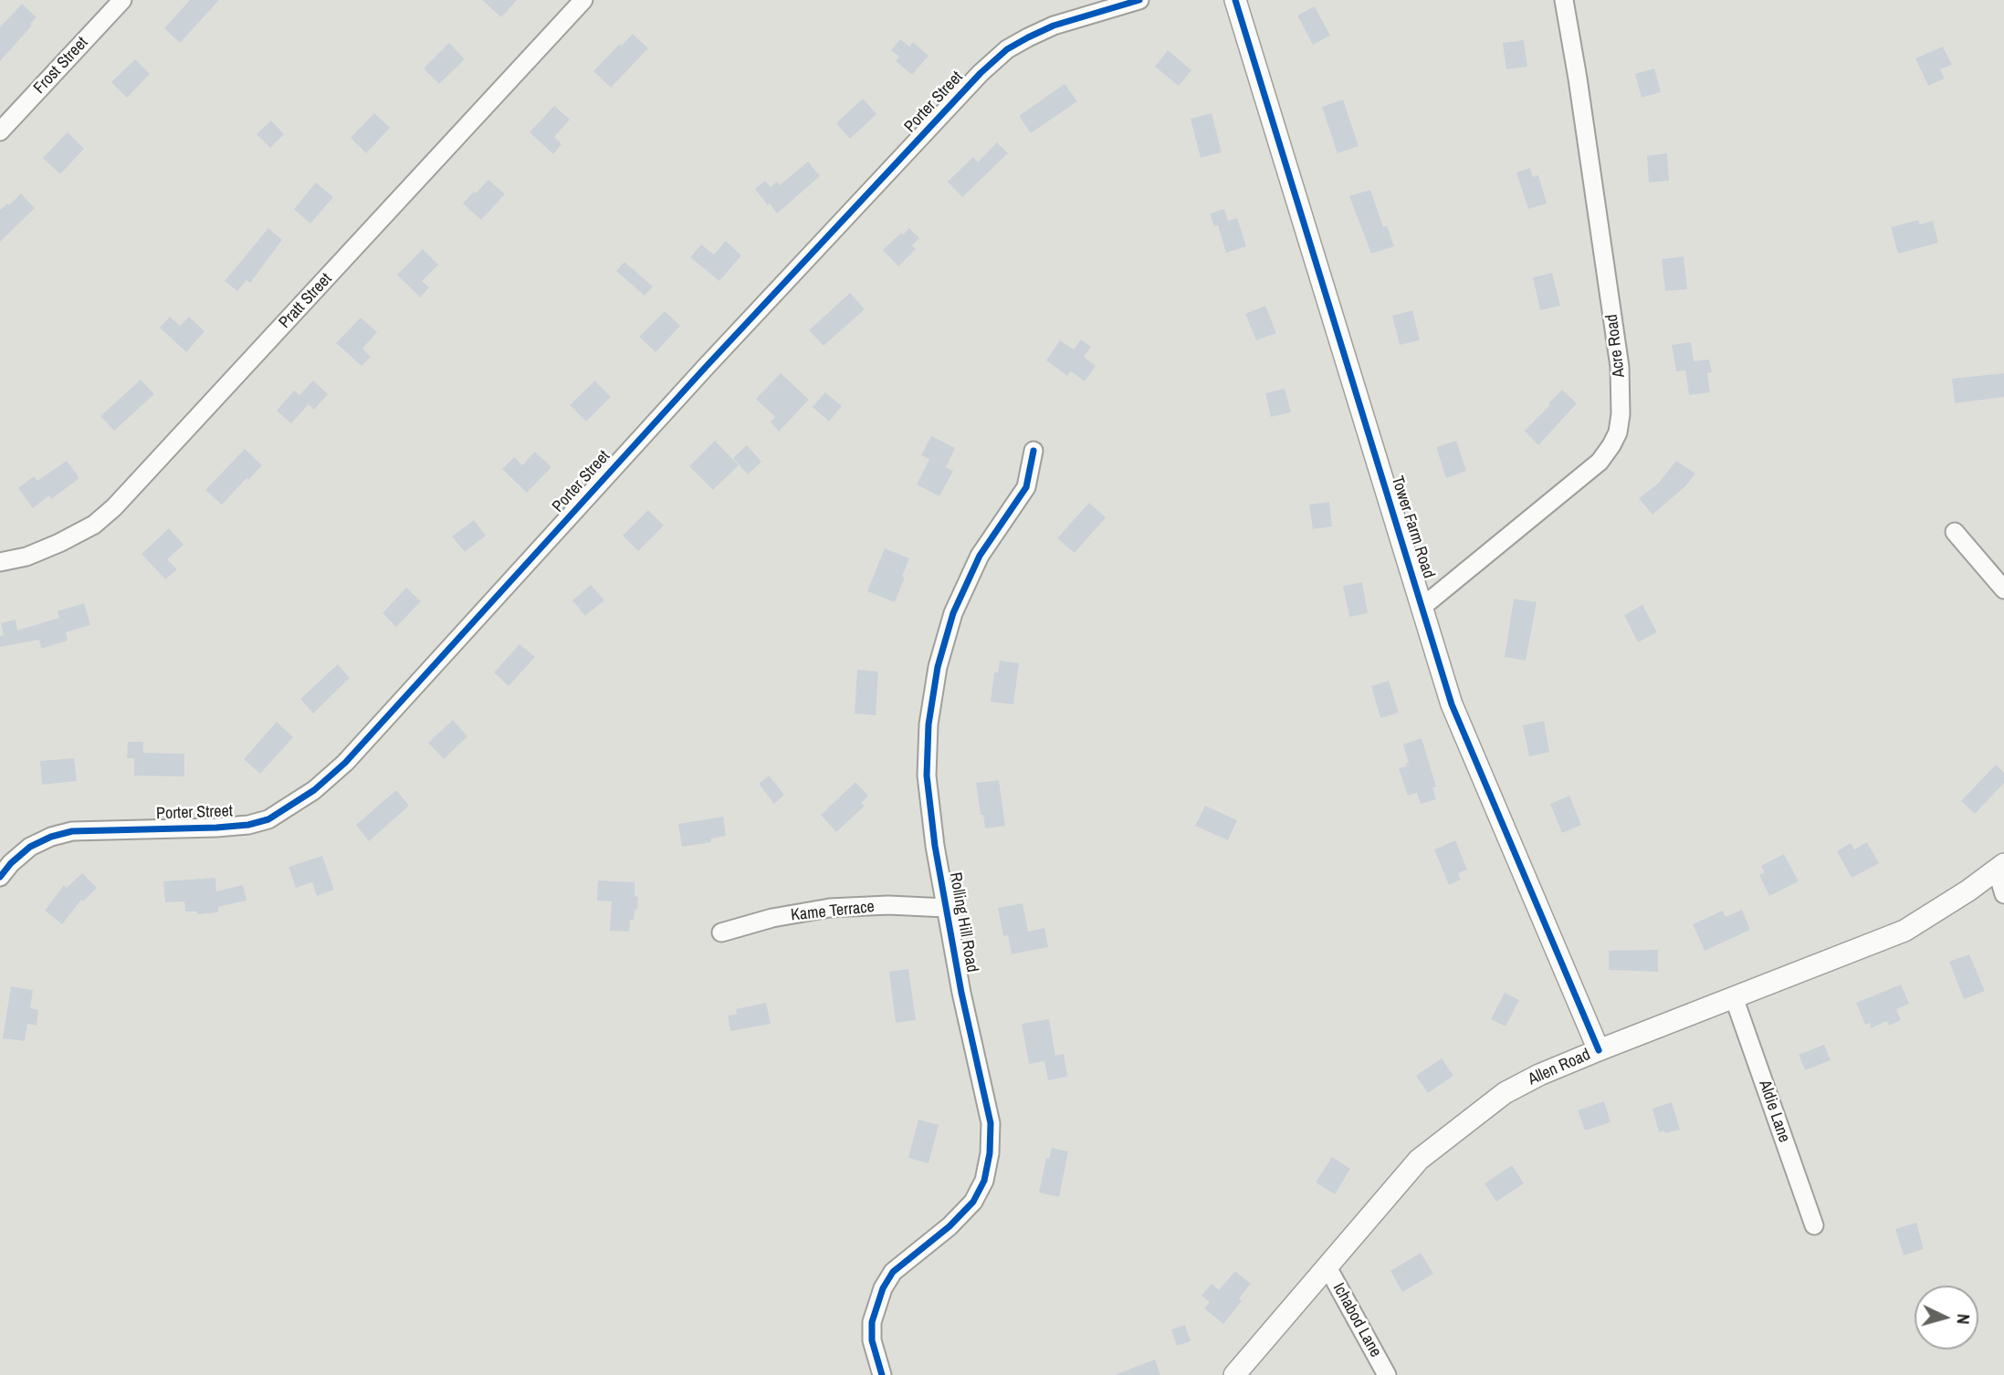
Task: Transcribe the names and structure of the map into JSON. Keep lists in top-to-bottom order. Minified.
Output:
{"streets":{"street":["Frost Street","Porter Street","Pratt Street","Acre Road","Tower Farm Road","Kame Terrace","Rolling Hill Road","Allen Road","Aldie Lane","Ichabod Lane"]},"crossings":[["Acre Road","Tower Farm Road"],["Tower Farm Road","Allen Road"],["Kame Terrace","Rolling Hill Road"],["Allen Road","Aldie Lane"],["Allen Road","Ichabod Lane"]],"north":"right"}
